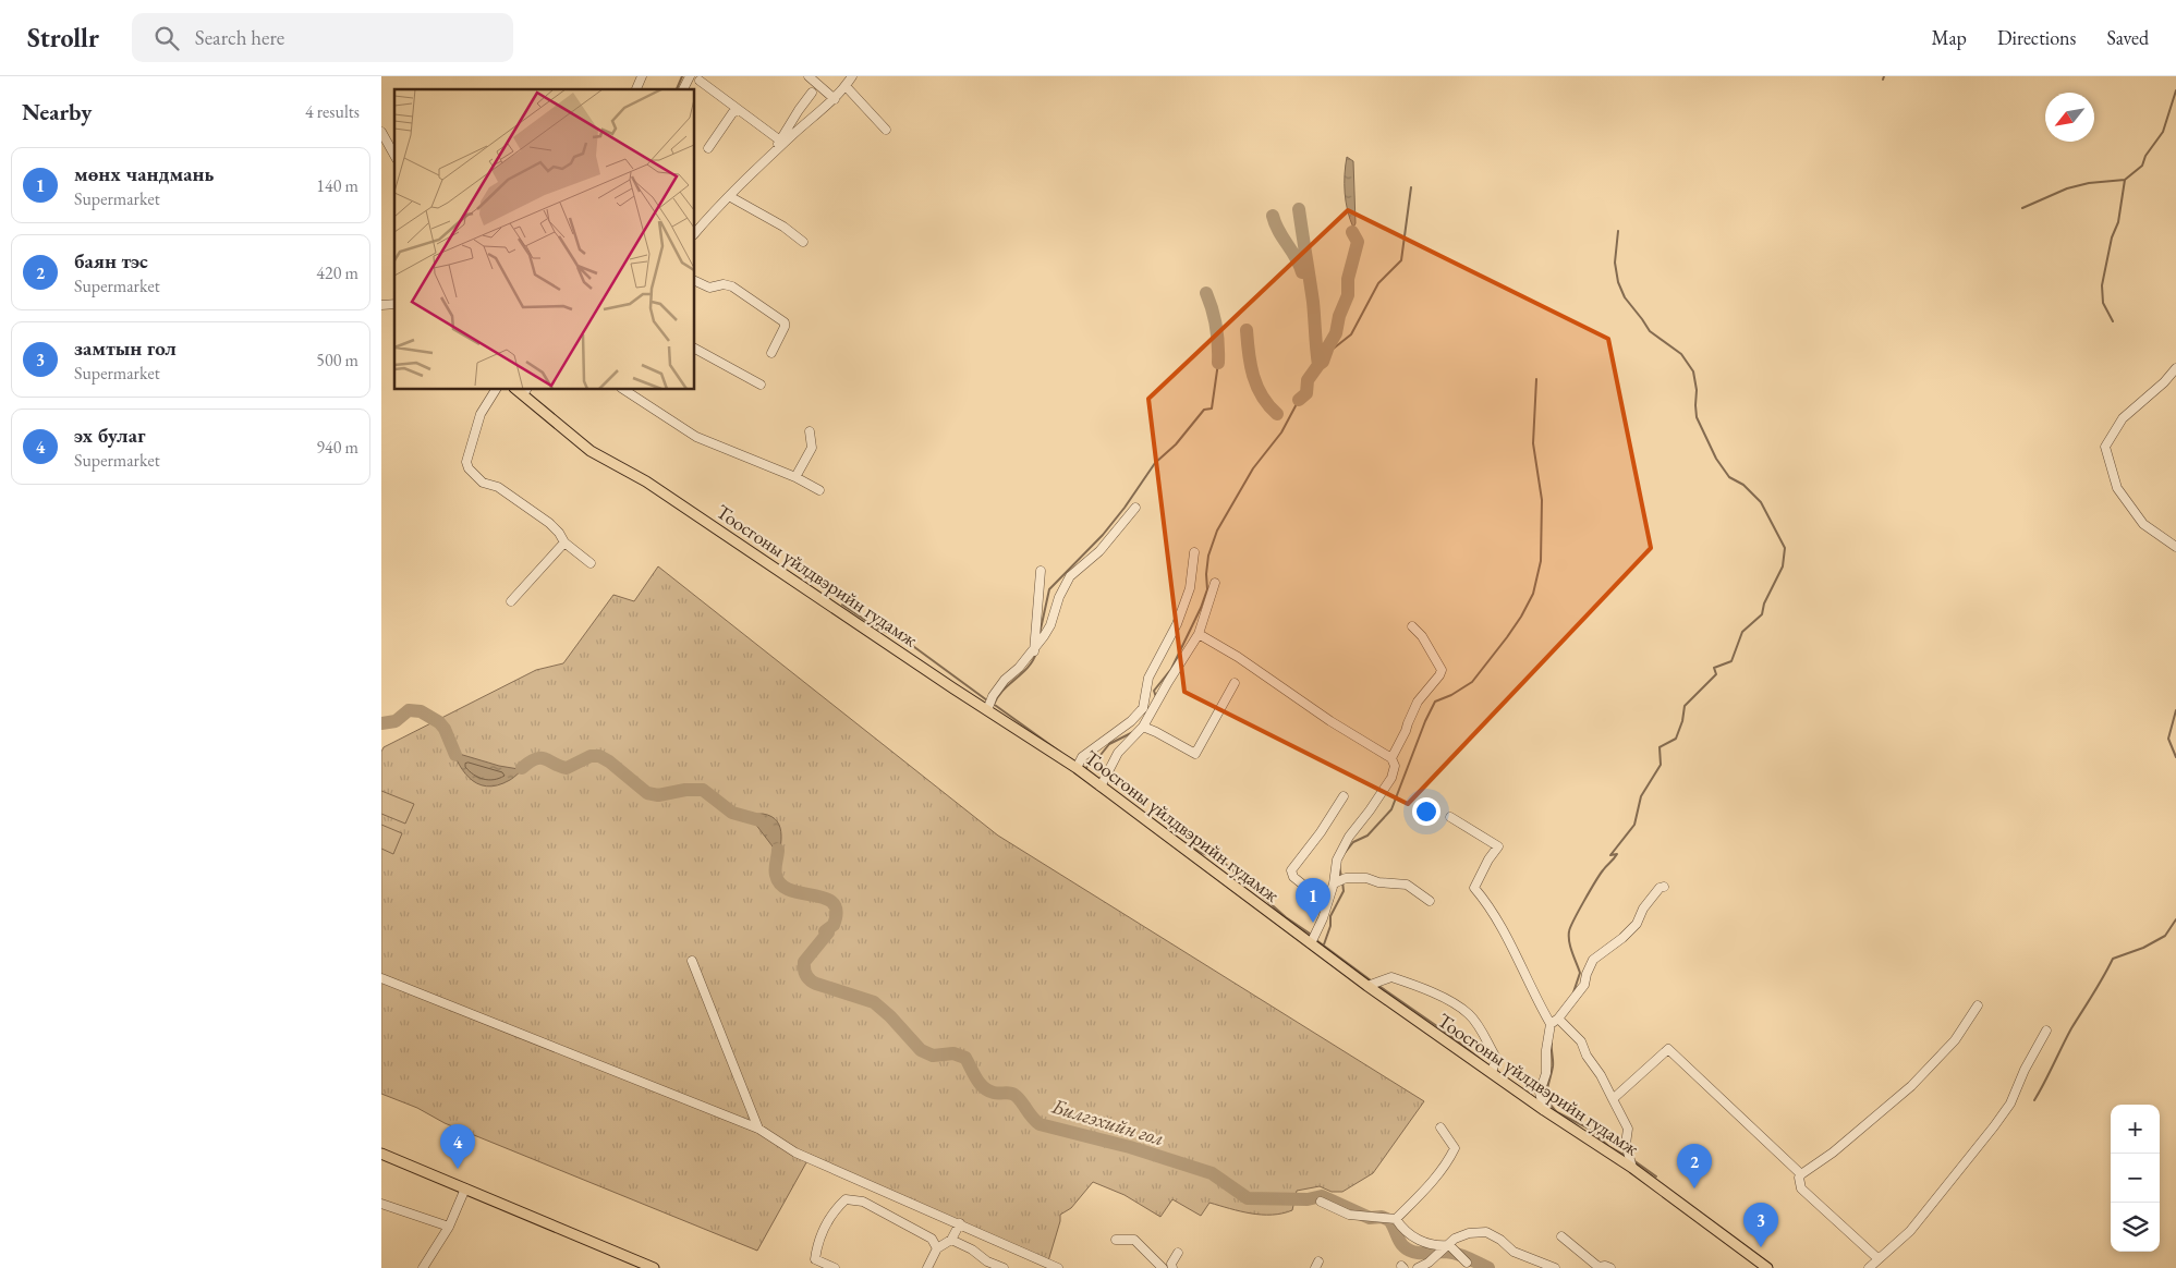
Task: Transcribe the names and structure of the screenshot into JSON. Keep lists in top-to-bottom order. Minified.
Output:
{"streets":{"main road":["Тоосгоны үйлдвэрийн гудамж"]},"water":["Билгэхийн гол"],"north":"bottom left","page":{"header":"Strollr","search":"Search here","nav":["Map","Directions","Saved"],"heading":["Nearby","4 results"],"list":[{"mark":"1","name":"мөнх чандмань","note":"Supermarket","value":"140 m"},{"mark":"2","name":"баян тэс","note":"Supermarket","value":"420 m"},{"mark":"3","name":"замтын гол","note":"Supermarket","value":"500 m"},{"mark":"4","name":"эх булаг","note":"Supermarket","value":"940 m"}],"pins":["1","4","2","3"],"map_buttons":["+","−"]}}
